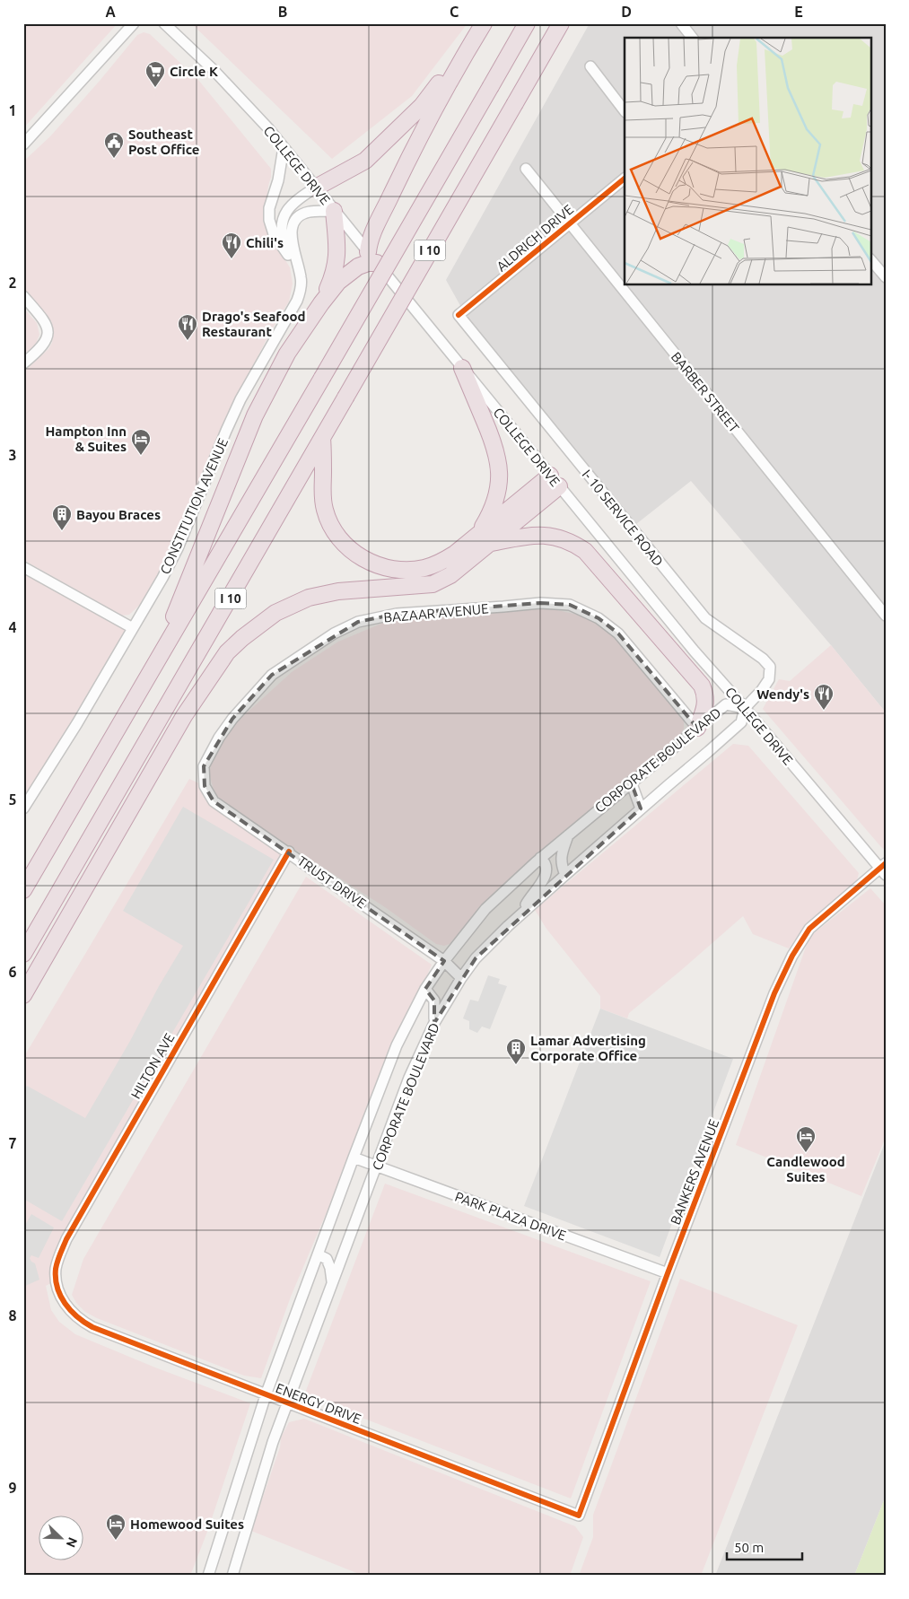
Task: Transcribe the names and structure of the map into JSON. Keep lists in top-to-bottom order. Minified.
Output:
{"streets":{"highway":["I 10"],"street":["COLLEGE DRIVE","ALDRICH DRIVE","BARBER STREET","CONSTITUTION AVENUE","I- 10 SERVICE ROAD","BAZAAR AVENUE","CORPORATE BOULEVARD","TRUST DRIVE","HILTON AVE","BANKERS AVENUE","PARK PLAZA DRIVE","ENERGY DRIVE"]},"crossings":[["COLLEGE DRIVE","CONSTITUTION AVENUE"],["COLLEGE DRIVE","I- 10 SERVICE ROAD"],["COLLEGE DRIVE","CORPORATE BOULEVARD"],["COLLEGE DRIVE","BANKERS AVENUE"],["ALDRICH DRIVE","BARBER STREET"],["ALDRICH DRIVE","I- 10 SERVICE ROAD"],["I- 10 SERVICE ROAD","CORPORATE BOULEVARD"],["BAZAAR AVENUE","CORPORATE BOULEVARD"],["BAZAAR AVENUE","TRUST DRIVE"],["CORPORATE BOULEVARD","TRUST DRIVE"],["CORPORATE BOULEVARD","PARK PLAZA DRIVE"],["CORPORATE BOULEVARD","ENERGY DRIVE"],["TRUST DRIVE","HILTON AVE"],["HILTON AVE","ENERGY DRIVE"],["BANKERS AVENUE","PARK PLAZA DRIVE"],["BANKERS AVENUE","ENERGY DRIVE"]],"places":{"supermarket":["Circle K"],"public building":["Southeast Post Office"],"restaurant":["Chili's","Drago's Seafood Restaurant","Wendy's"],"hotel":["Hampton Inn & Suites","Candlewood Suites","Homewood Suites"],"building":["Bayou Braces","Lamar Advertising Corporate Office"]},"scale_bar":"50 m","north":"bottom right","grid":{"columns":["A","B","C","D","E"],"rows":["1","2","3","4","5","6","7","8","9"]}}
